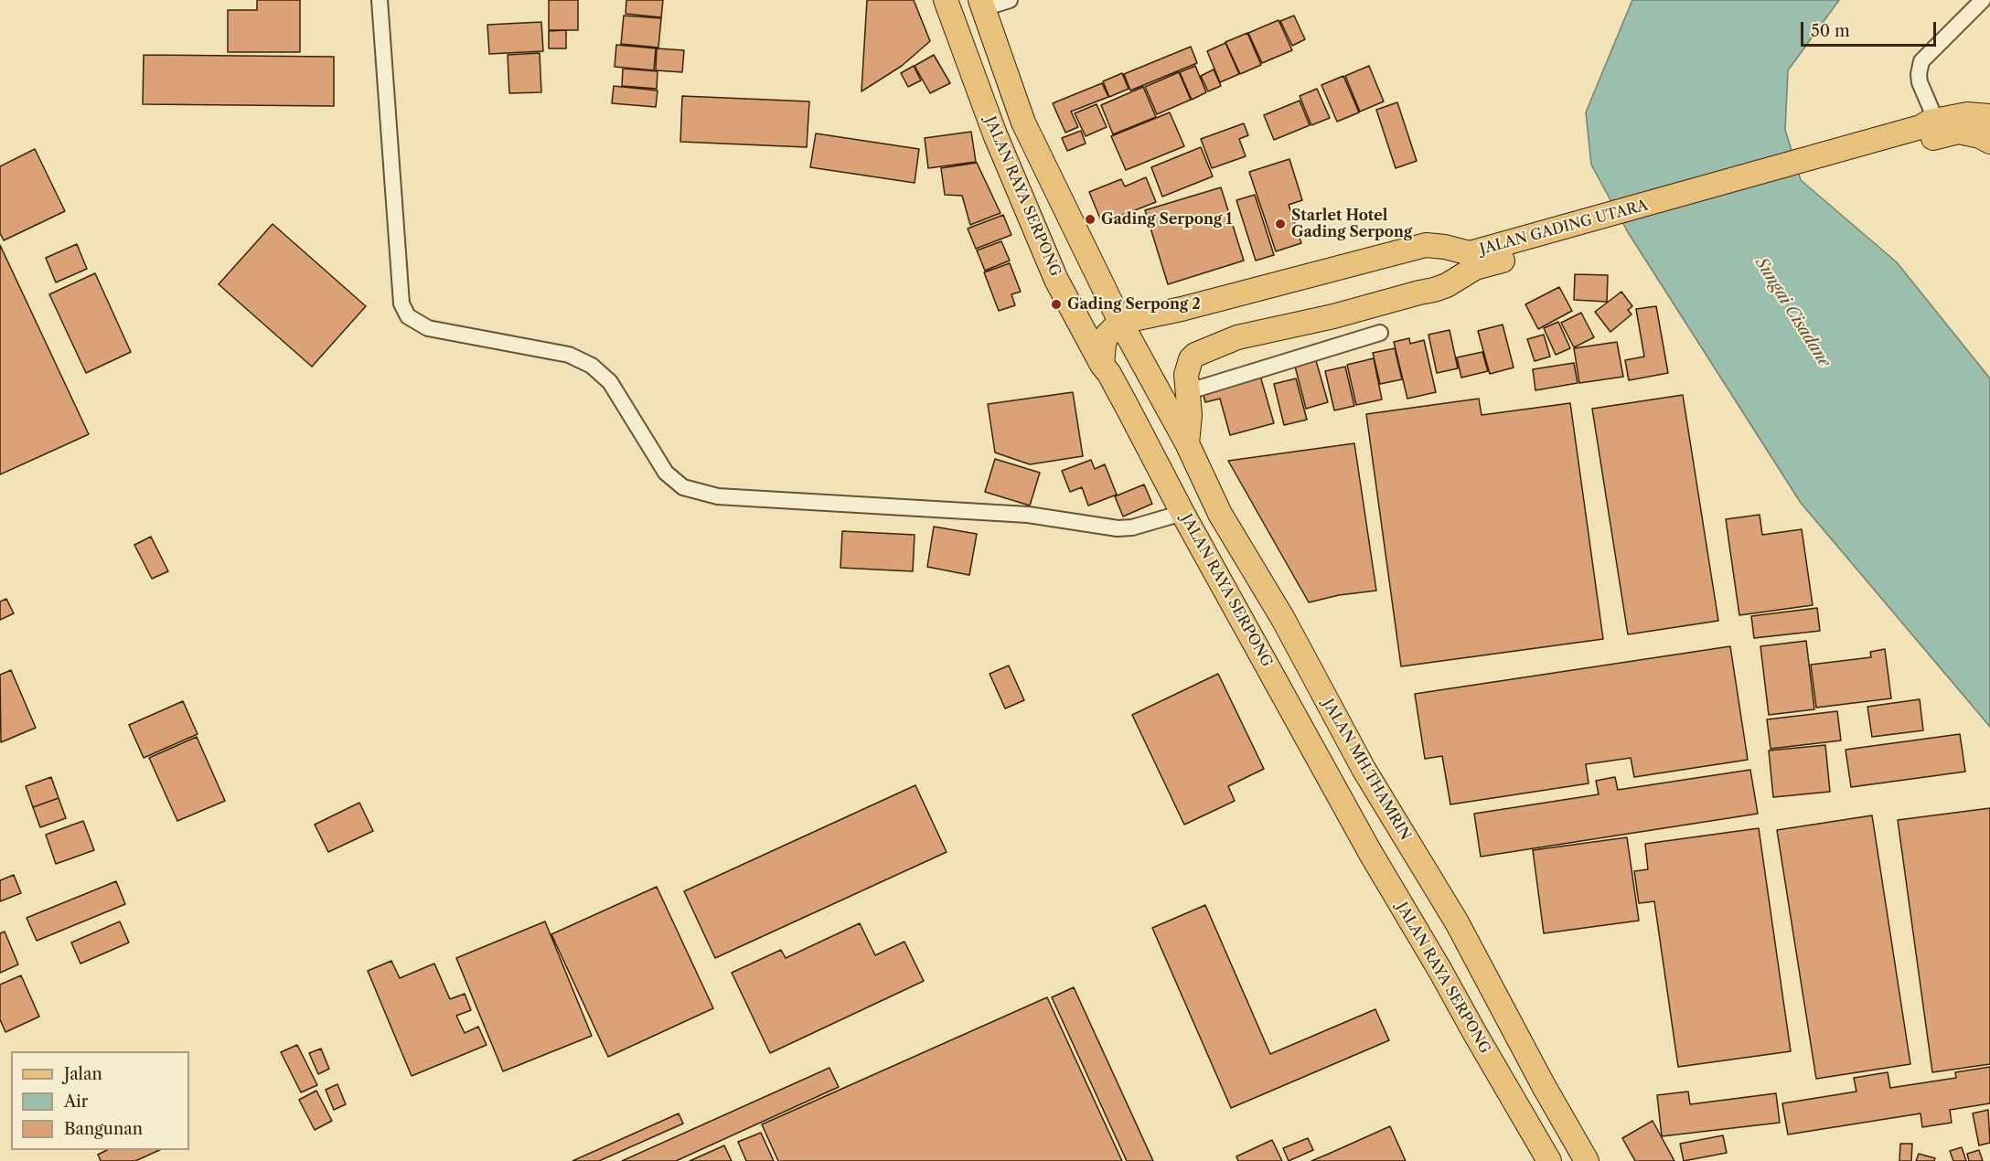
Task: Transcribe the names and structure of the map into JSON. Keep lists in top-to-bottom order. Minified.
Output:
{"streets":{"main road":["JALAN RAYA SERPONG","JALAN GADING UTARA","JALAN MH.THAMRIN"]},"crossings":[["JALAN RAYA SERPONG","JALAN GADING UTARA"],["JALAN RAYA SERPONG","JALAN MH.THAMRIN"],["JALAN GADING UTARA","JALAN MH.THAMRIN"]],"water":["Sungai Cisadane"],"places":["Gading Serpong 1","Starlet Hotel Gading Serpong","Gading Serpong 2"],"legend":["Jalan","Air","Bangunan"],"scale_bar":"50 m"}
